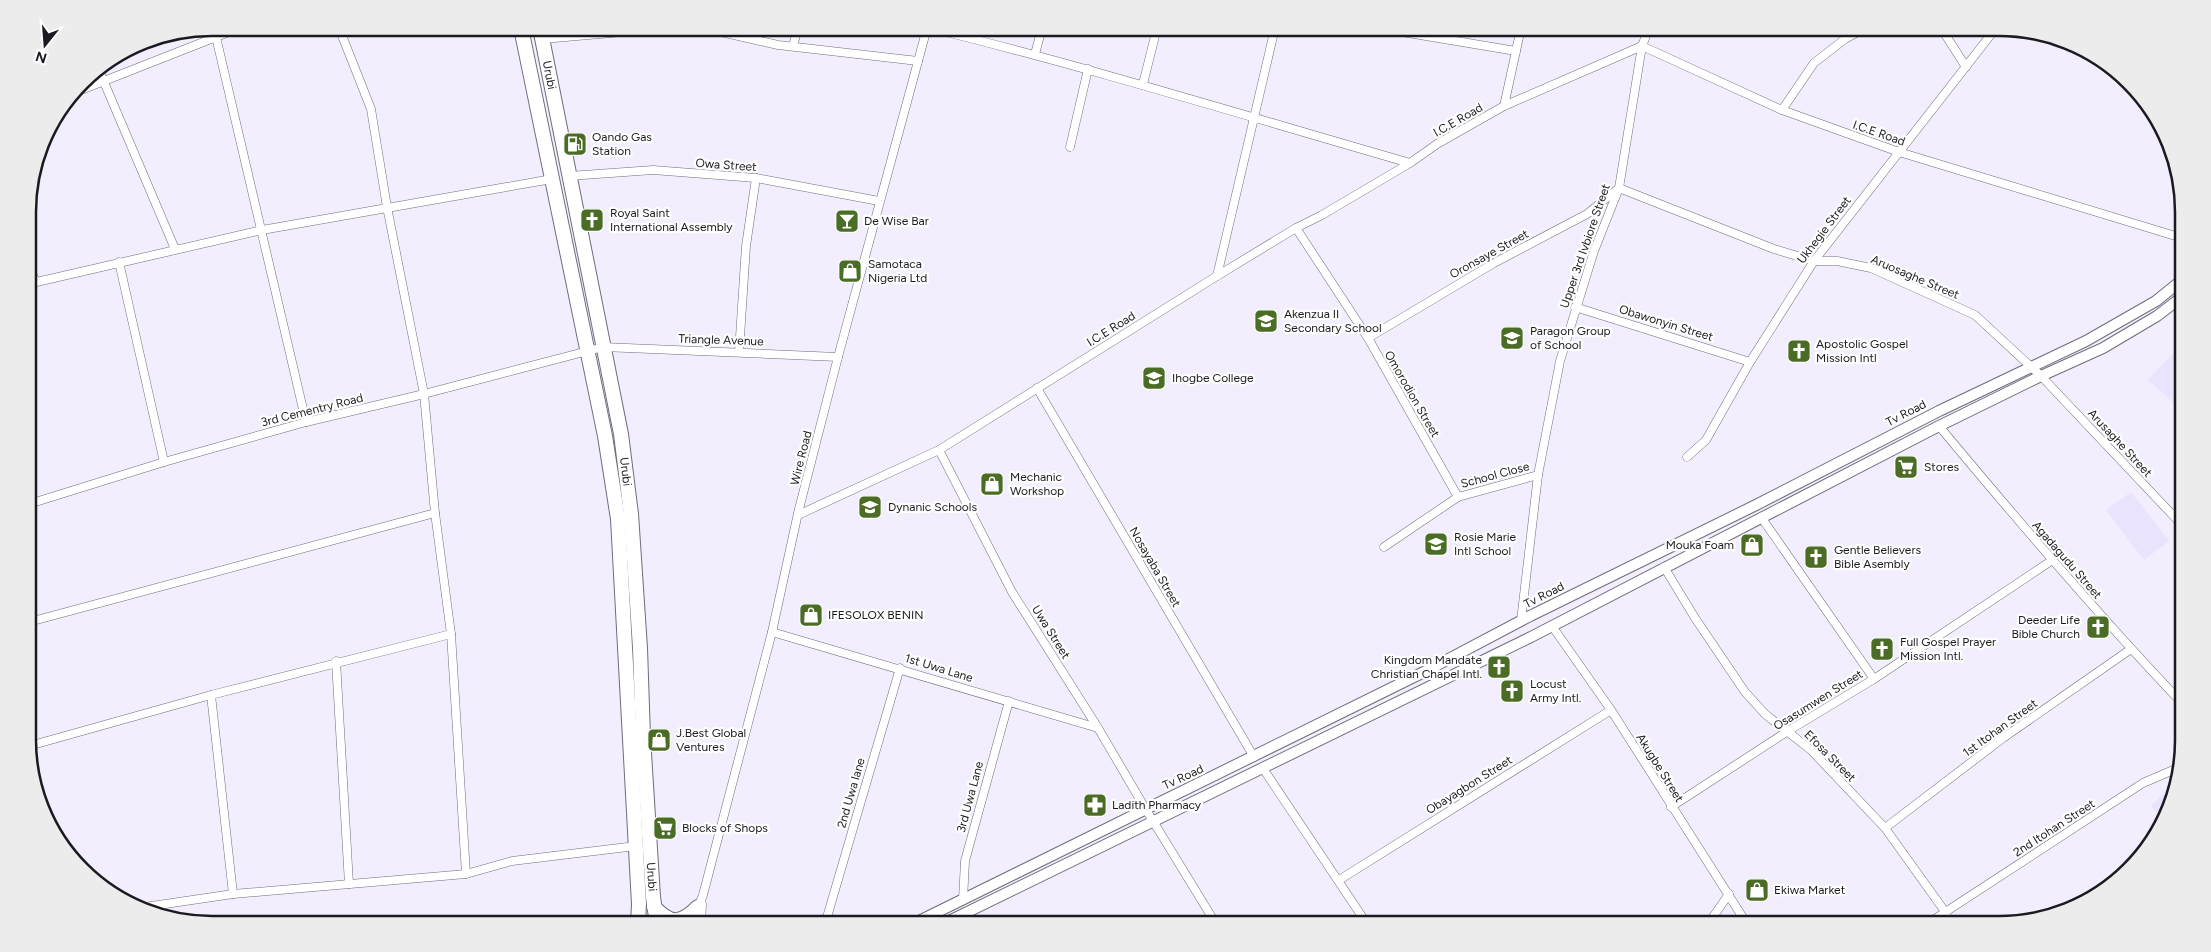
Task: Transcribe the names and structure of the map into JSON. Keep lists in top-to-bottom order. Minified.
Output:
{"streets":{"highway":["Urubi"],"street":["I.C.E Road","Owa Street","Ukhegie Street","Upper 3rd Ivbiore Street","Oronsaye Street","Aruosaghe Street","Obawonyin Street","Triangle Avenue","Omorodion Street","3rd Cementry Road","Tv Road","Arusaghe Street","Wire Road","School Close","Agadagudu Street","Nosayaba Street","Uwa Street","1st Uwa Lane","Osasumwen Street","1st Itohan Street","Efosa Street","Akugbe Street","Obayagbon Street","2nd Uwa lane","3rd Uwa Lane","2nd Itohan Street"]},"crossings":[["Urubi","Owa Street"],["Urubi","Triangle Avenue"],["Urubi","3rd Cementry Road"],["I.C.E Road","Ukhegie Street"],["I.C.E Road","Upper 3rd Ivbiore Street"],["I.C.E Road","Omorodion Street"],["I.C.E Road","Wire Road"],["I.C.E Road","Nosayaba Street"],["I.C.E Road","Uwa Street"],["Owa Street","Wire Road"],["Ukhegie Street","Aruosaghe Street"],["Ukhegie Street","Obawonyin Street"],["Upper 3rd Ivbiore Street","Oronsaye Street"],["Upper 3rd Ivbiore Street","Aruosaghe Street"],["Upper 3rd Ivbiore Street","Obawonyin Street"],["Upper 3rd Ivbiore Street","Tv Road"],["Upper 3rd Ivbiore Street","School Close"],["Oronsaye Street","Aruosaghe Street"],["Oronsaye Street","Omorodion Street"],["Aruosaghe Street","Tv Road"],["Aruosaghe Street","Arusaghe Street"],["Triangle Avenue","3rd Cementry Road"],["Triangle Avenue","Wire Road"],["Omorodion Street","School Close"],["Tv Road","Arusaghe Street"],["Tv Road","Agadagudu Street"],["Tv Road","Nosayaba Street"],["Tv Road","Uwa Street"],["Tv Road","Efosa Street"],["Tv Road","Akugbe Street"],["Tv Road","3rd Uwa Lane"],["Wire Road","1st Uwa Lane"],["Agadagudu Street","Osasumwen Street"],["Agadagudu Street","1st Itohan Street"],["Uwa Street","1st Uwa Lane"],["1st Uwa Lane","2nd Uwa lane"],["1st Uwa Lane","3rd Uwa Lane"],["Osasumwen Street","Efosa Street"],["Osasumwen Street","Akugbe Street"],["1st Itohan Street","Efosa Street"],["Efosa Street","2nd Itohan Street"],["Akugbe Street","Obayagbon Street"]],"places":{"fuel station":["Oando Gas Station"],"church":["Royal Saint International Assembly","Apostolic Gospel Mission Intl","Gentle Believers Bible Asembly","Deeder Life Bible Church","Full Gospel Prayer Mission Intl.","Kingdom Mandate Christian Chapel Intl.","Locust Army Intl."],"bar":["De Wise Bar"],"shop":["Samotaca Nigeria Ltd","Mechanic Workshop","Mouka Foam","IFESOLOX BENIN","J.Best Global Ventures","Ekiwa Market"],"school or university":["Akenzua II Secondary School","Paragon Group of School","Ihogbe College","Dynanic Schools","Rosie Marie Intl School"],"supermarket":["Stores","Blocks of Shops"],"pharmacy":["Ladith Pharmacy"]},"north":"bottom"}
